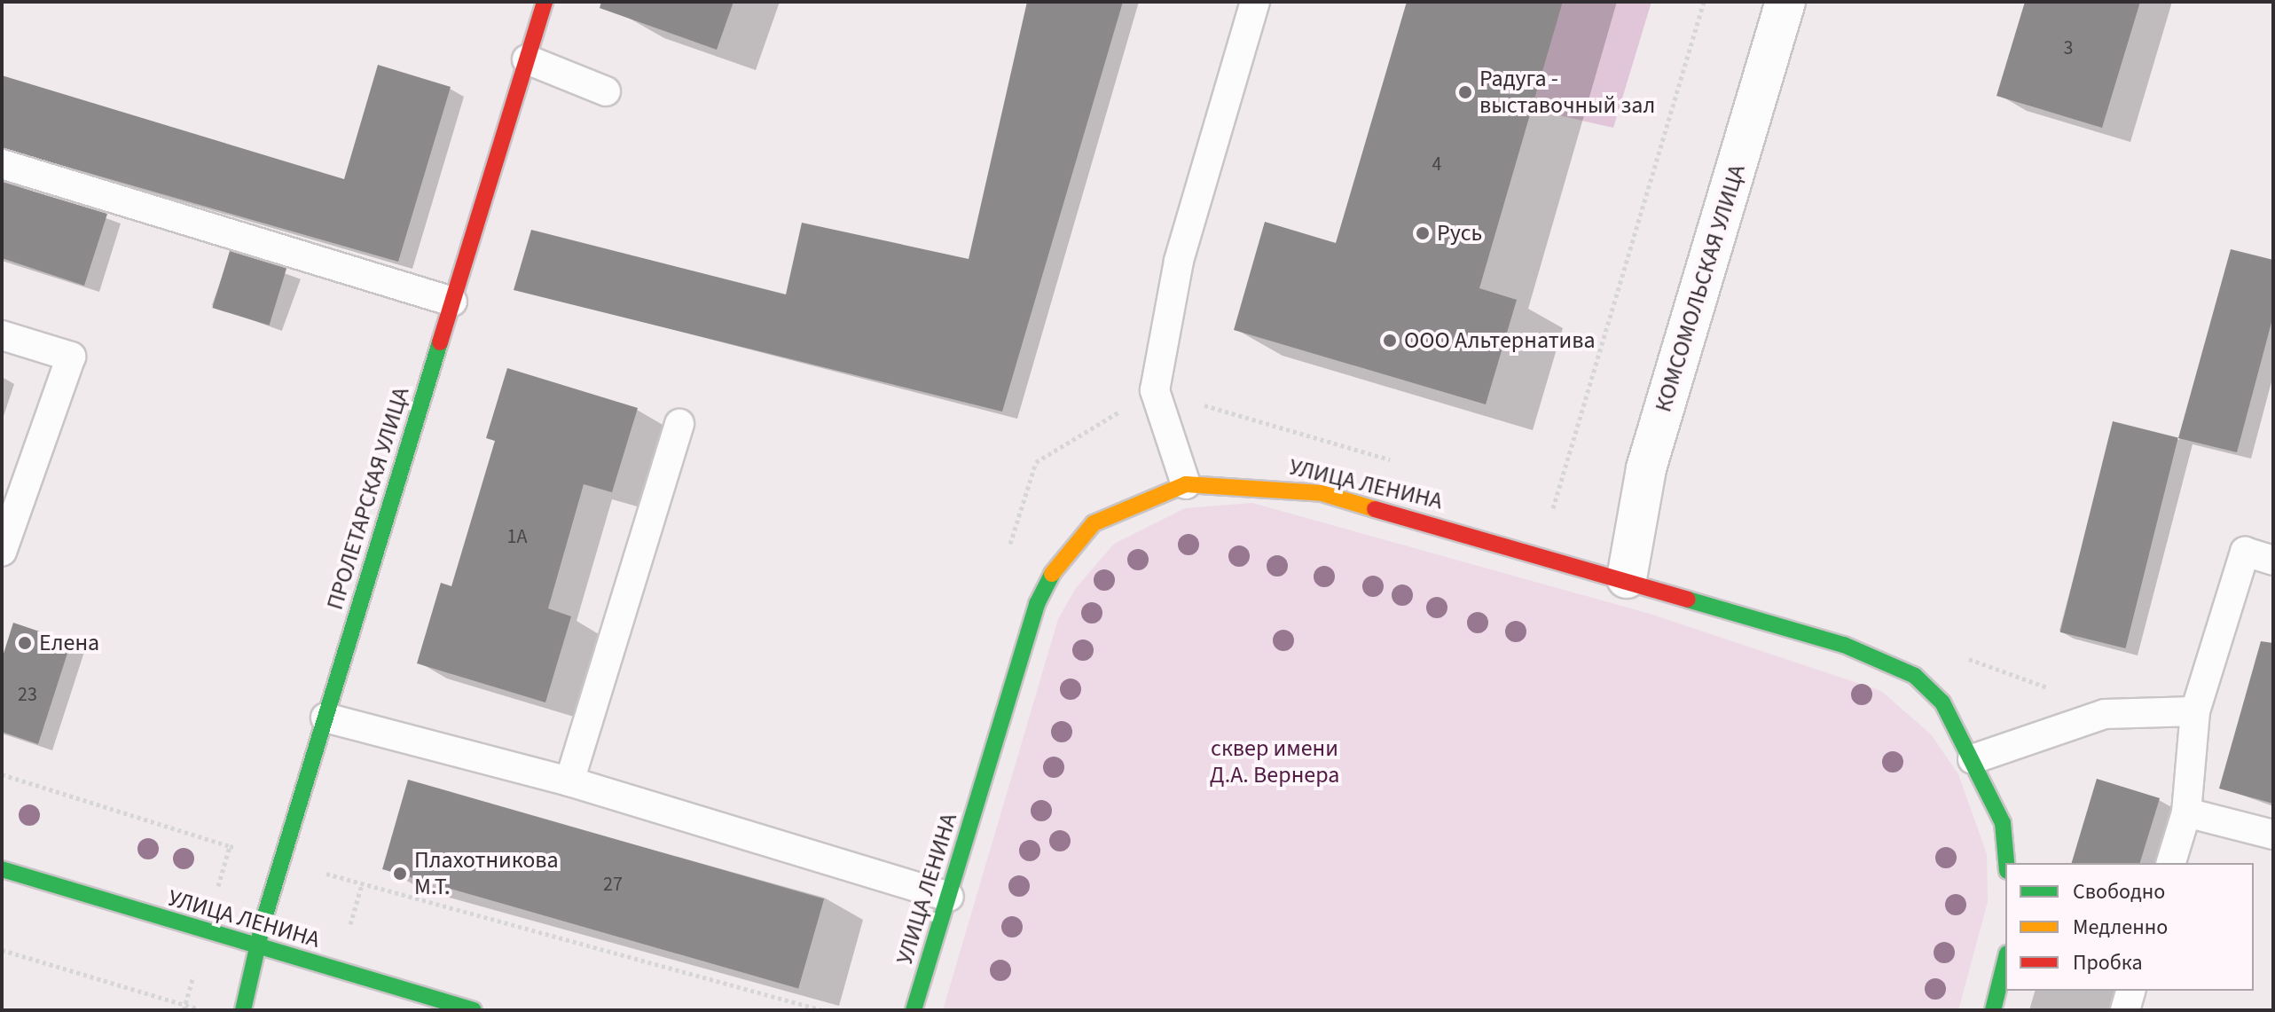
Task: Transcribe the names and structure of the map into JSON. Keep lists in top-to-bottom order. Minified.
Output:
{"streets":{"street":["КОМСОМОЛЬСКАЯ УЛИЦА","УЛИЦА ЛЕНИНА","ПРОЛЕТАРСКАЯ УЛИЦА"]},"crossings":[["КОМСОМОЛЬСКАЯ УЛИЦА","УЛИЦА ЛЕНИНА"],["УЛИЦА ЛЕНИНА","ПРОЛЕТАРСКАЯ УЛИЦА"]],"parks":["сквер имени Д.А. Вернера"],"places":["Радуга - выставочный зал","Русь","ООО Альтернатива","Елена","Плахотникова М.Т."],"house_numbers":["3","4","1А","23","27"],"legend":["Свободно","Медленно","Пробка"]}
